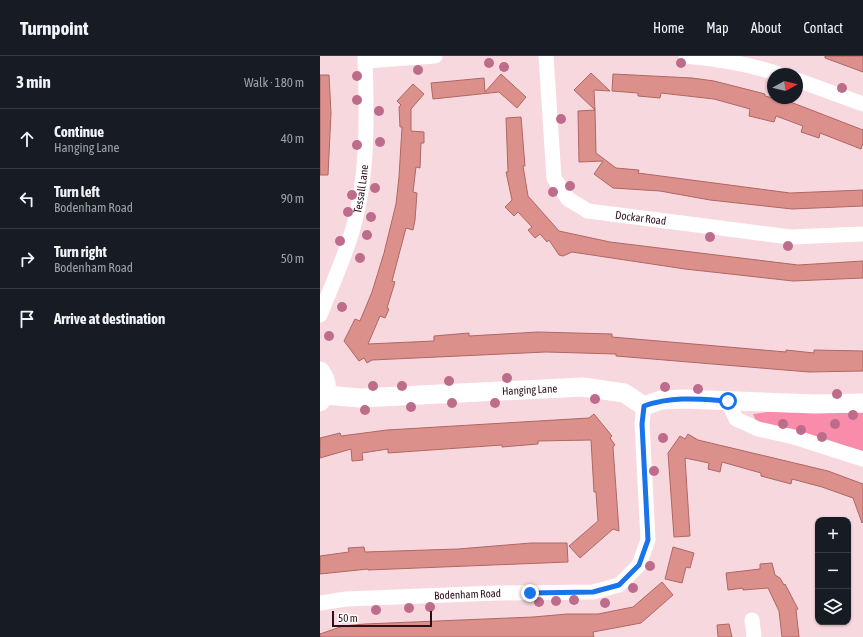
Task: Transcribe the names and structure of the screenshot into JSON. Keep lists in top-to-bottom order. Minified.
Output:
{"streets":{"street":["Tessall Lane","Dockar Road","Hanging Lane","Bodenham Road"]},"crossings":[["Hanging Lane","Bodenham Road"]],"scale_bar":"50 m","north":"right","page":{"header":"Turnpoint","nav":["Home","Map","About","Contact"],"heading":["3 min","Walk · 180 m"],"list":[["Continue","Hanging Lane","40 m"],["Turn left","Bodenham Road","90 m"],["Turn right","Bodenham Road","50 m"],"Arrive at destination"],"map_buttons":["+","−"],"scale":"50 m"}}
